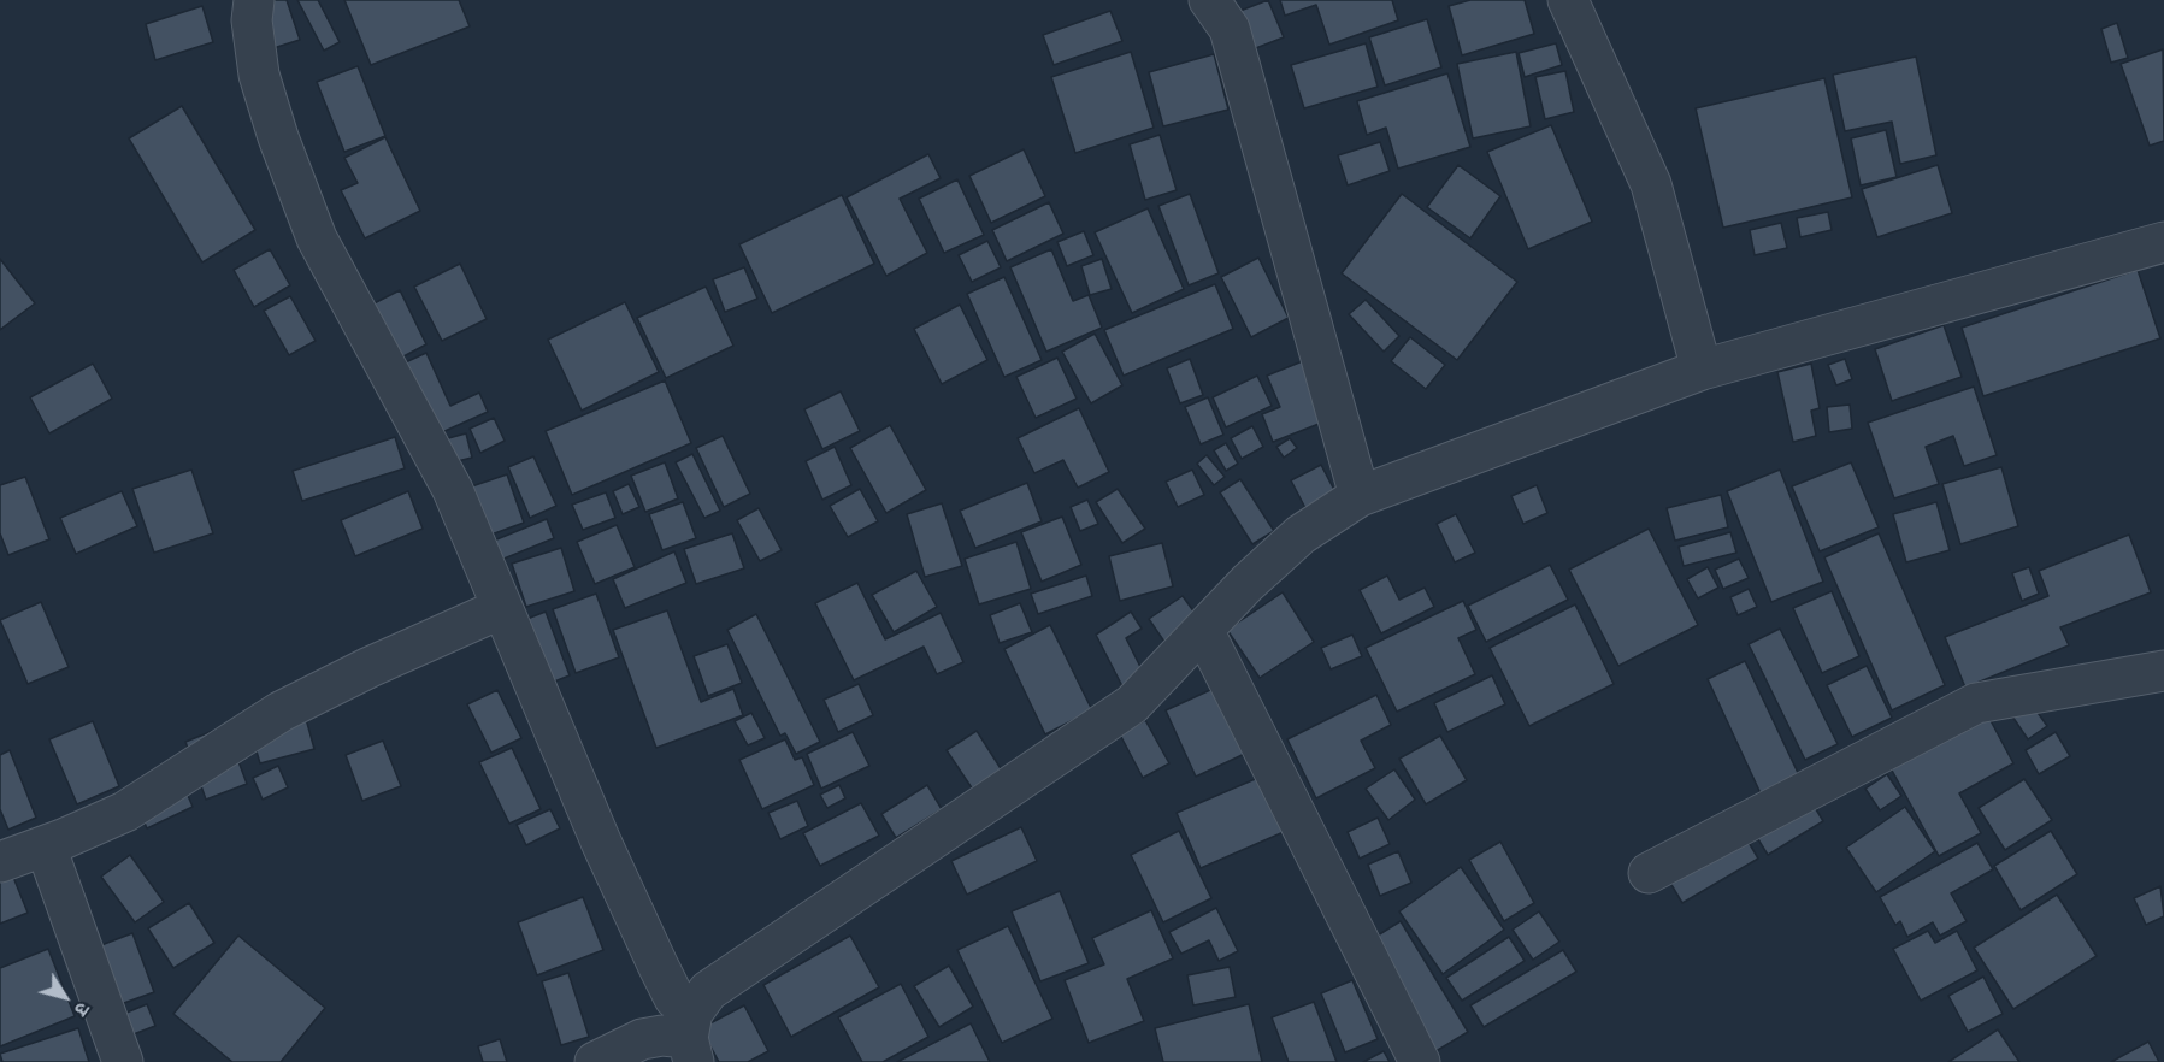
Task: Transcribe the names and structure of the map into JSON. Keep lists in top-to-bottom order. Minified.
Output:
{"north":"bottom right"}
